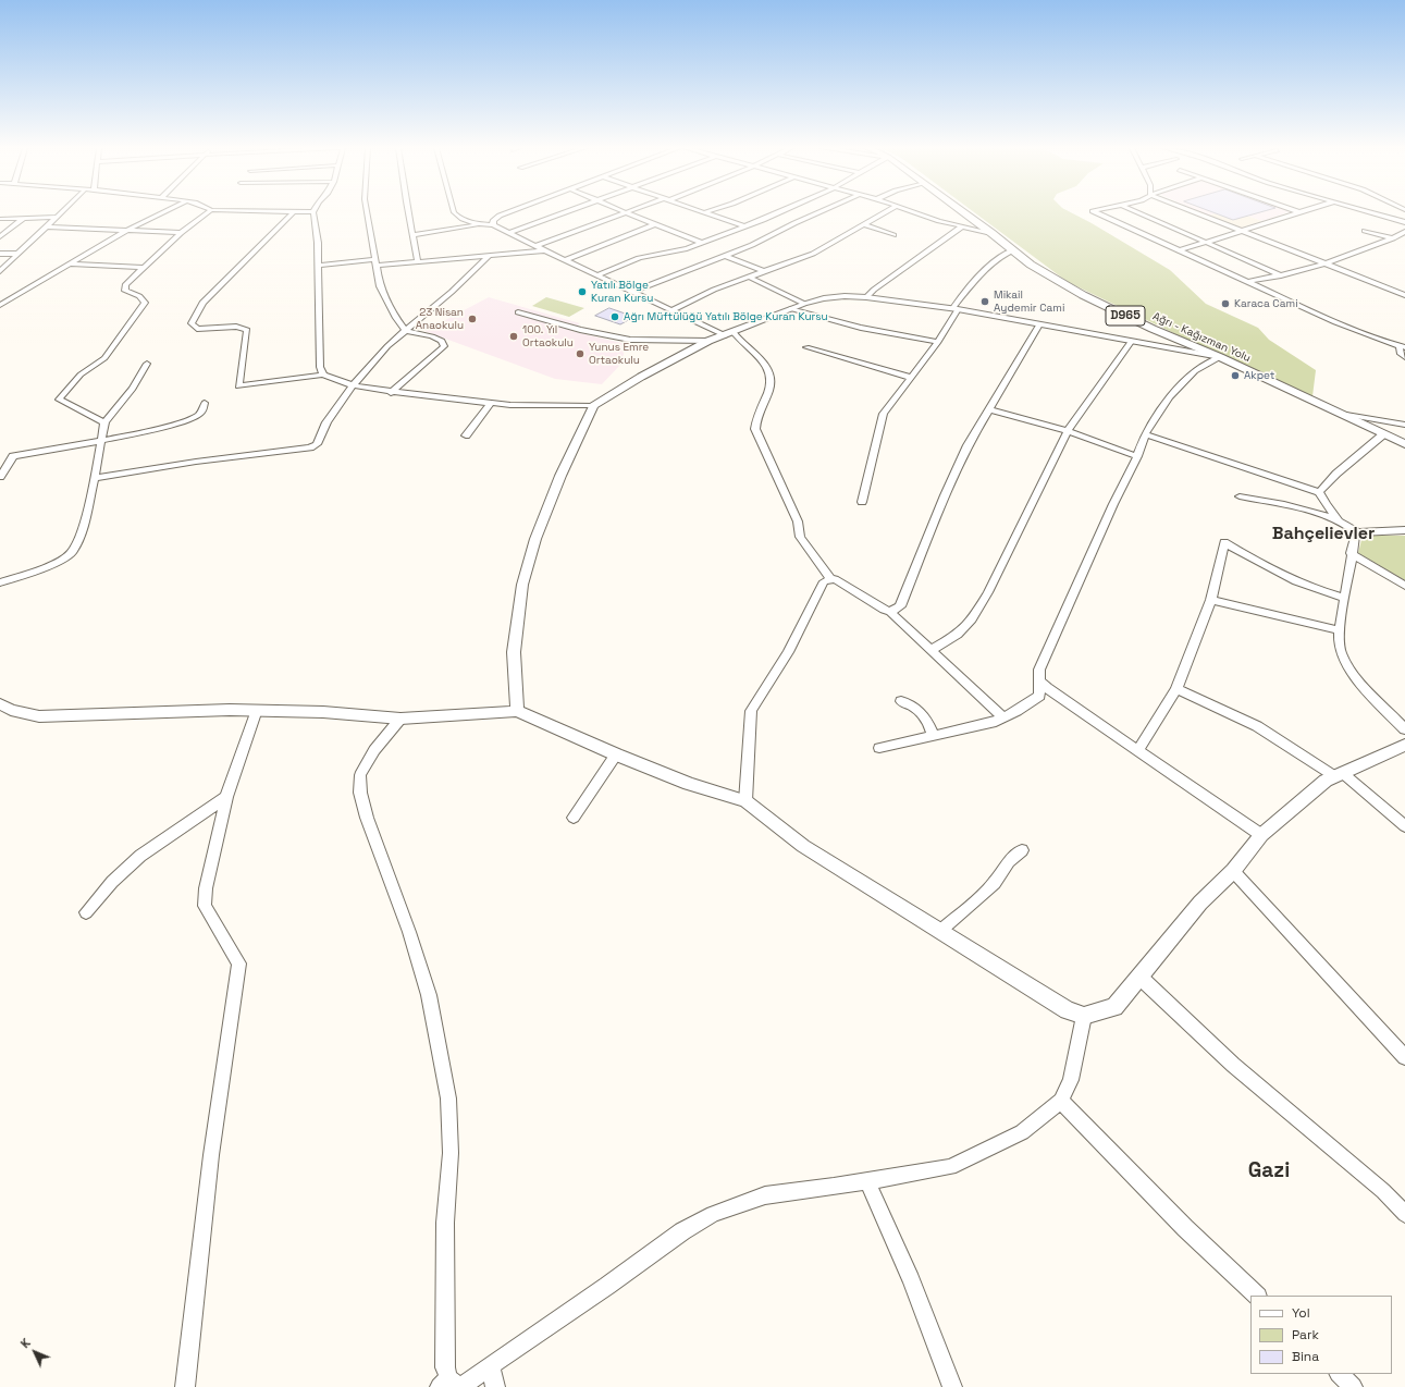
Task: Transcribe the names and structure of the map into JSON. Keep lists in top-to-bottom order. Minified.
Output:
{"streets":{"main road":["D965","Ağrı - Kağızman Yolu"]},"districts":["Bahçelievler","Gazi"],"places":["Yatılı Bölge Kuran Kursu","Mikail Aydemir Cami","Karaca Cami","Ağrı Müftülüğü Yatılı Bölge Kuran Kursu","23 Nisan Anaokulu","100. Yıl Ortaokulu","Yunus Emre Ortaokulu","Akpet"],"legend":["Yol","Park","Bina"],"north":"top left"}
